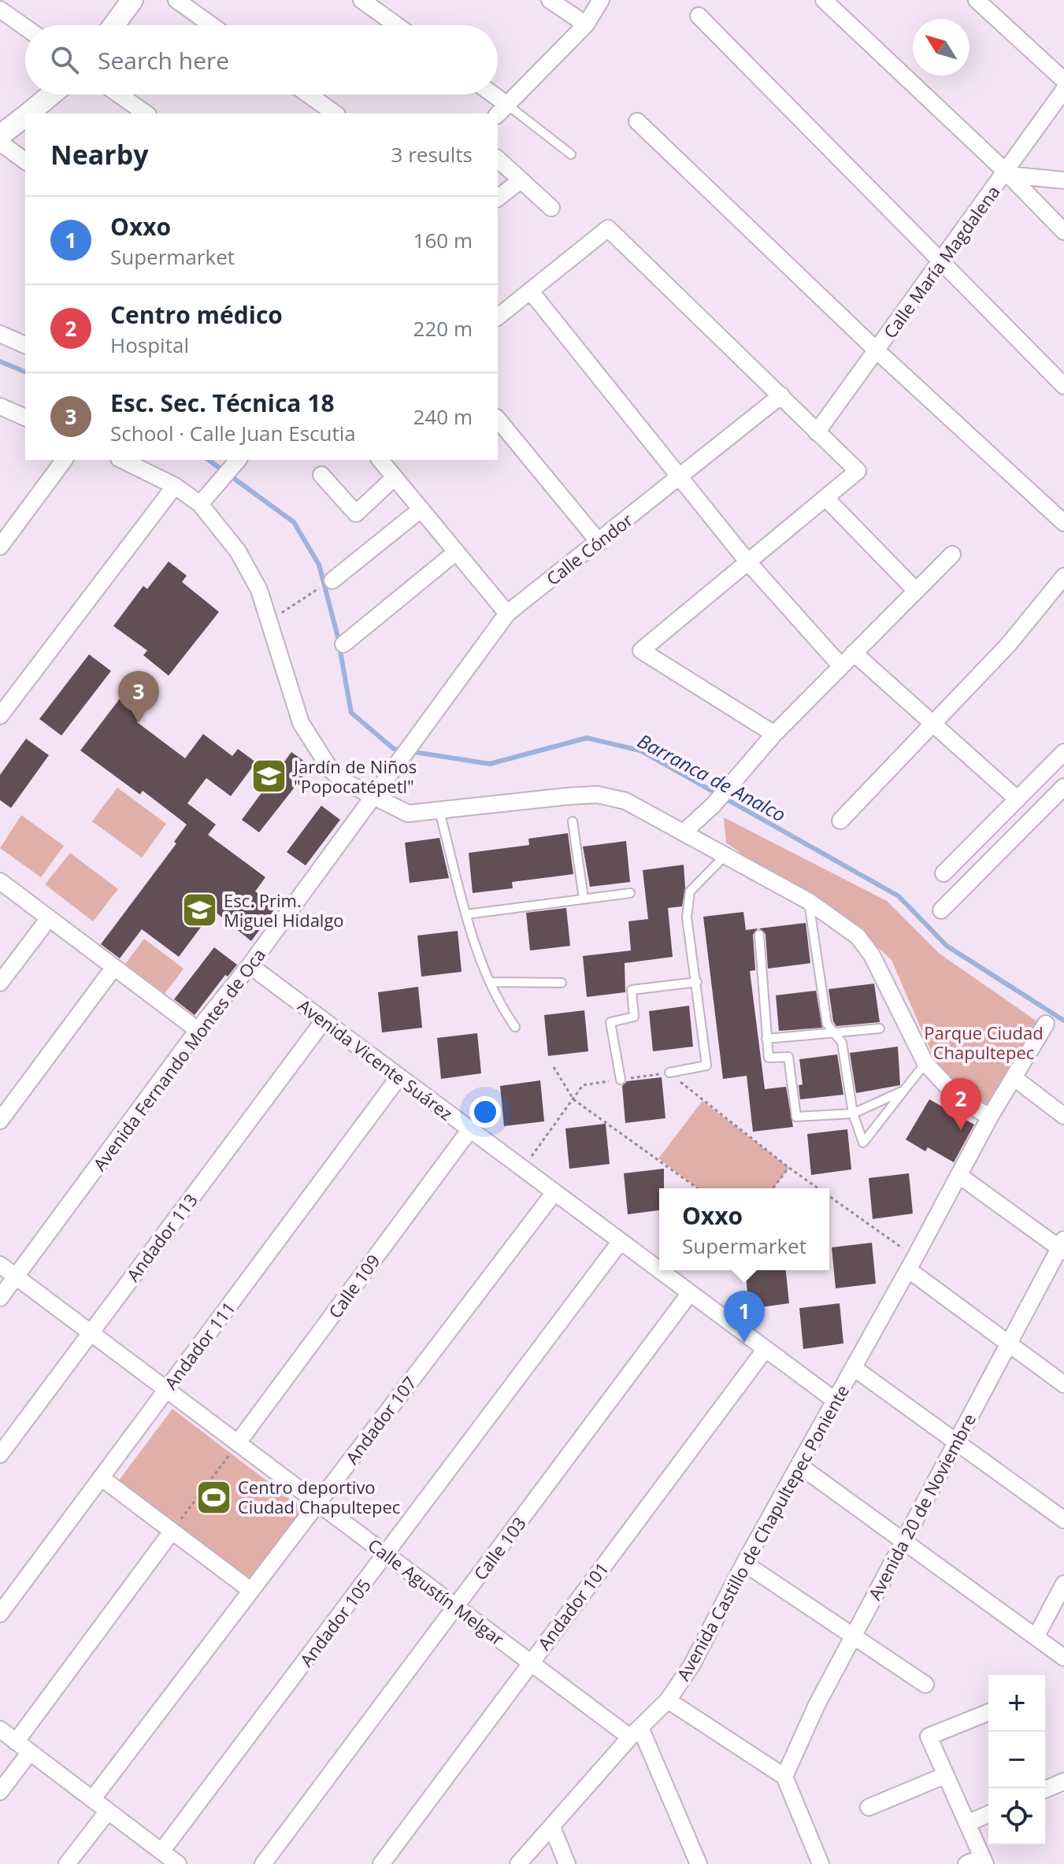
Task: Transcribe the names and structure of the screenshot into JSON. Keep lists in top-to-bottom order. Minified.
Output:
{"streets":{"street":["Calle María Magdalena","Calle Cóndor","Avenida Fernando Montes de Oca","Avenida Vicente Suárez","Andador 113","Calle 109","Andador 111","Andador 107","Avenida 20 de Noviembre","Avenida Castillo de Chapultepec Poniente","Calle 103","Calle Agustín Melgar","Andador 101","Andador 105"]},"crossings":[["Calle Cóndor","Avenida Fernando Montes de Oca"],["Avenida Fernando Montes de Oca","Avenida Vicente Suárez"],["Avenida Fernando Montes de Oca","Calle Agustín Melgar"],["Avenida Vicente Suárez","Andador 113"],["Avenida Vicente Suárez","Calle 109"],["Avenida Vicente Suárez","Andador 111"],["Avenida Vicente Suárez","Andador 107"],["Avenida Vicente Suárez","Avenida Castillo de Chapultepec Poniente"],["Avenida Vicente Suárez","Calle 103"],["Avenida Vicente Suárez","Andador 101"],["Avenida Vicente Suárez","Andador 105"],["Andador 113","Calle Agustín Melgar"],["Calle 109","Calle Agustín Melgar"],["Andador 111","Calle Agustín Melgar"],["Andador 107","Calle Agustín Melgar"],["Avenida Castillo de Chapultepec Poniente","Calle Agustín Melgar"],["Calle 103","Calle Agustín Melgar"],["Calle Agustín Melgar","Andador 101"],["Calle Agustín Melgar","Andador 105"]],"water":["Barranca de Analco"],"parks":["Parque Ciudad Chapultepec"],"places":{"school or university":["Jardín de Niños \"Popocatépetl\"","Esc. Prim. Miguel Hidalgo"],"sports":["Centro deportivo Ciudad Chapultepec"]},"north":"top left","page":{"search":"Search here","heading":["Nearby","3 results"],"list":[{"mark":"1","name":"Oxxo","note":"Supermarket","value":"160 m"},{"mark":"2","name":"Centro médico","note":"Hospital","value":"220 m"},{"mark":"3","name":"Esc. Sec. Técnica 18","note":"School · Calle Juan Escutia","value":"240 m"}],"pins":["3","2","1"],"popup":["Oxxo","Supermarket"],"map_buttons":["+","−"]}}
